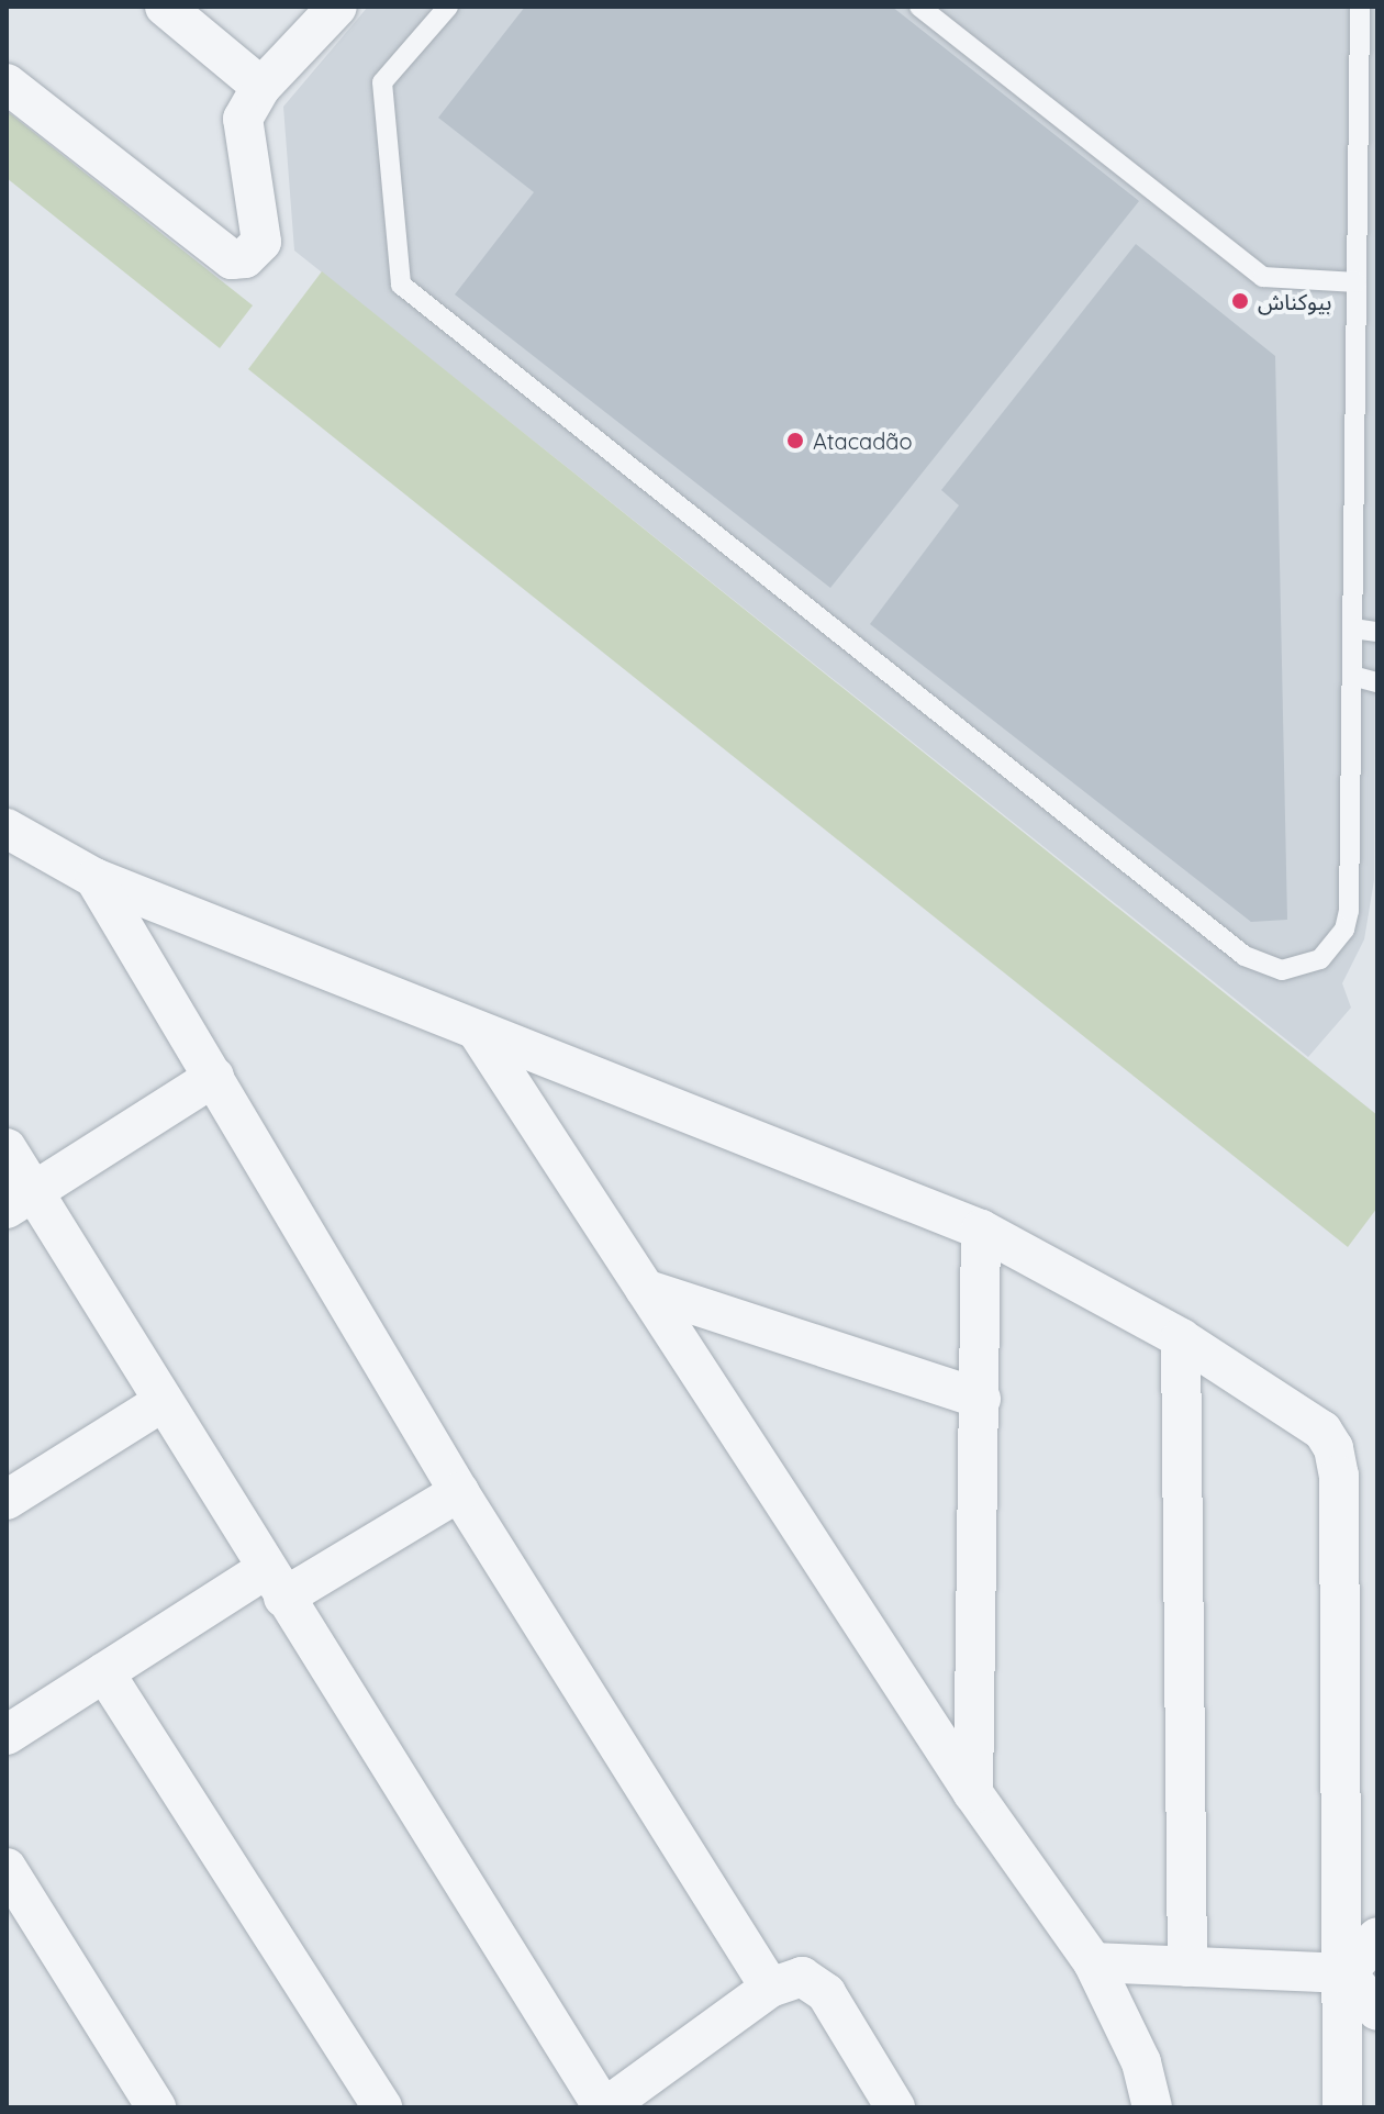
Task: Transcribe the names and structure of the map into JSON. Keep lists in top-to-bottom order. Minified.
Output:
{"places":["بيوكناش","Atacadão"]}
